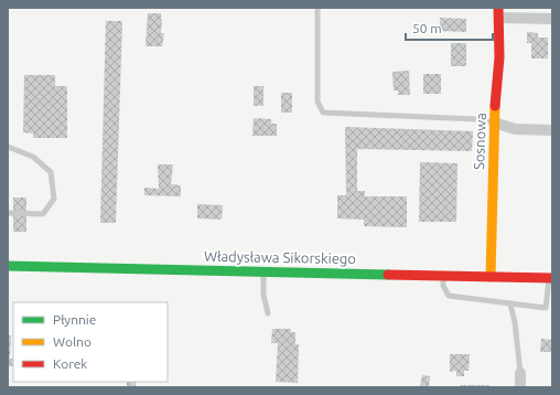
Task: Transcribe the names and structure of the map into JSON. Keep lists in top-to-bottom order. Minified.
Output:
{"streets":{"main road":["Sosnowa","Władysława Sikorskiego"]},"crossings":[["Sosnowa","Władysława Sikorskiego"]],"legend":["Płynnie","Wolno","Korek"],"scale_bar":"50 m"}
